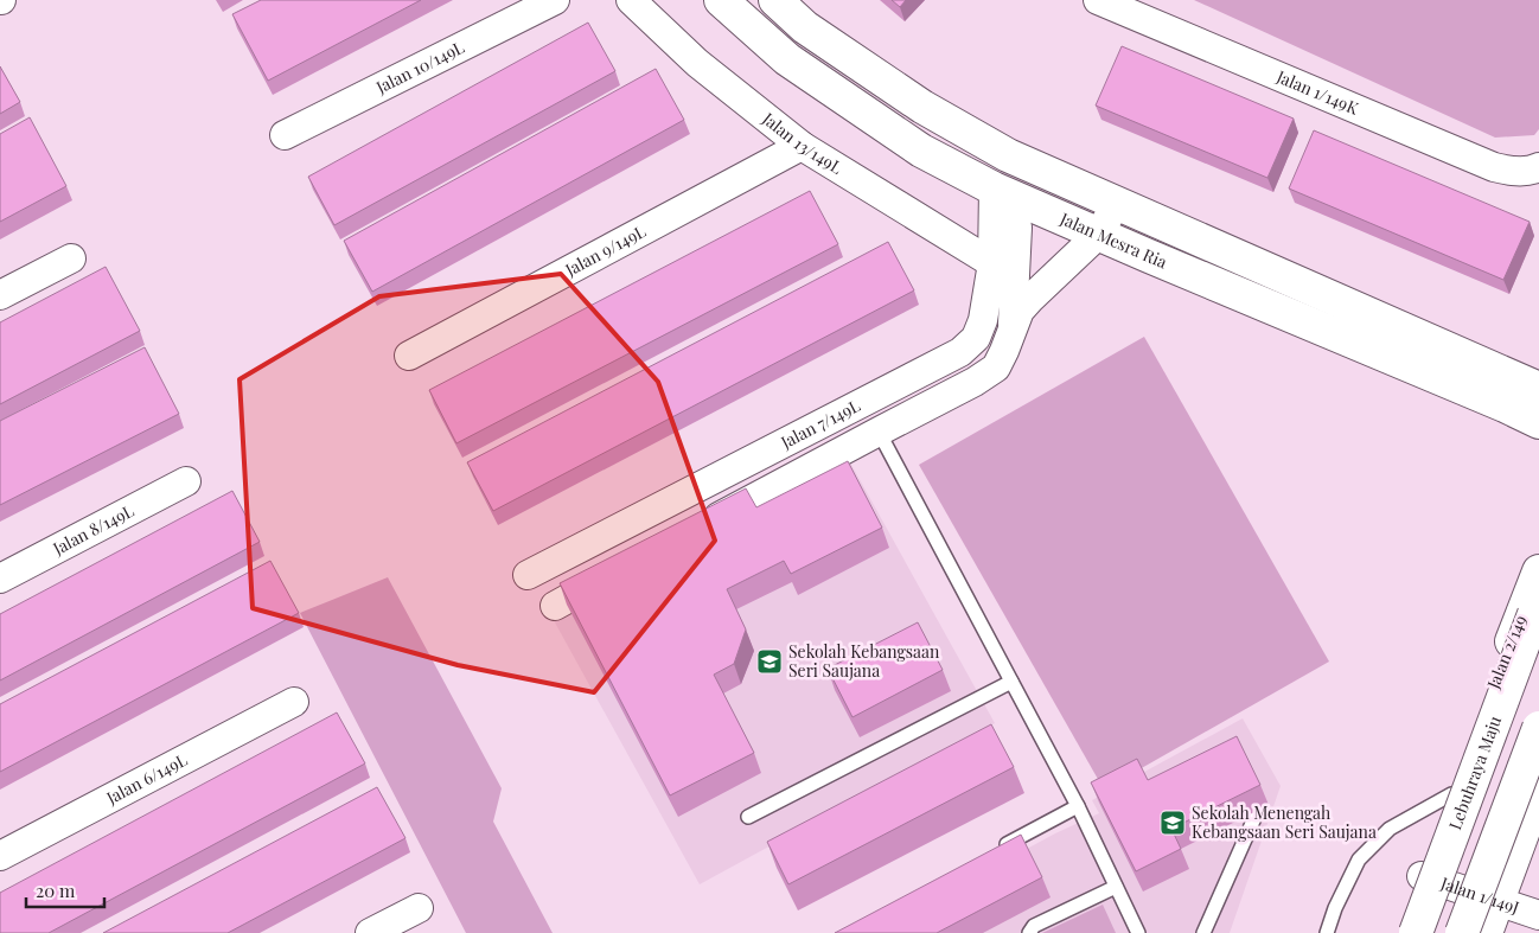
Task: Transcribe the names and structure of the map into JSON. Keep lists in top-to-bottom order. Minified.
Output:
{"streets":{"main road":["Jalan Mesra Ria","Jalan 2/149","Lebuhraya Maju"],"street":["Jalan 10/149L","Jalan 1/149K","Jalan 13/149L","Jalan 9/149L","Jalan 7/149L","Jalan 8/149L","Jalan 6/149L","Jalan 1/149J"]},"crossings":[["Jalan 13/149L","Jalan 9/149L"],["Jalan 13/149L","Jalan 7/149L"],["Jalan Mesra Ria","Jalan 7/149L"],["Jalan 2/149","Jalan 1/149J"]],"places":{"school or university":["Sekolah Kebangsaan Seri Saujana","Sekolah Menengah Kebangsaan Seri Saujana"]},"scale_bar":"20 m"}
